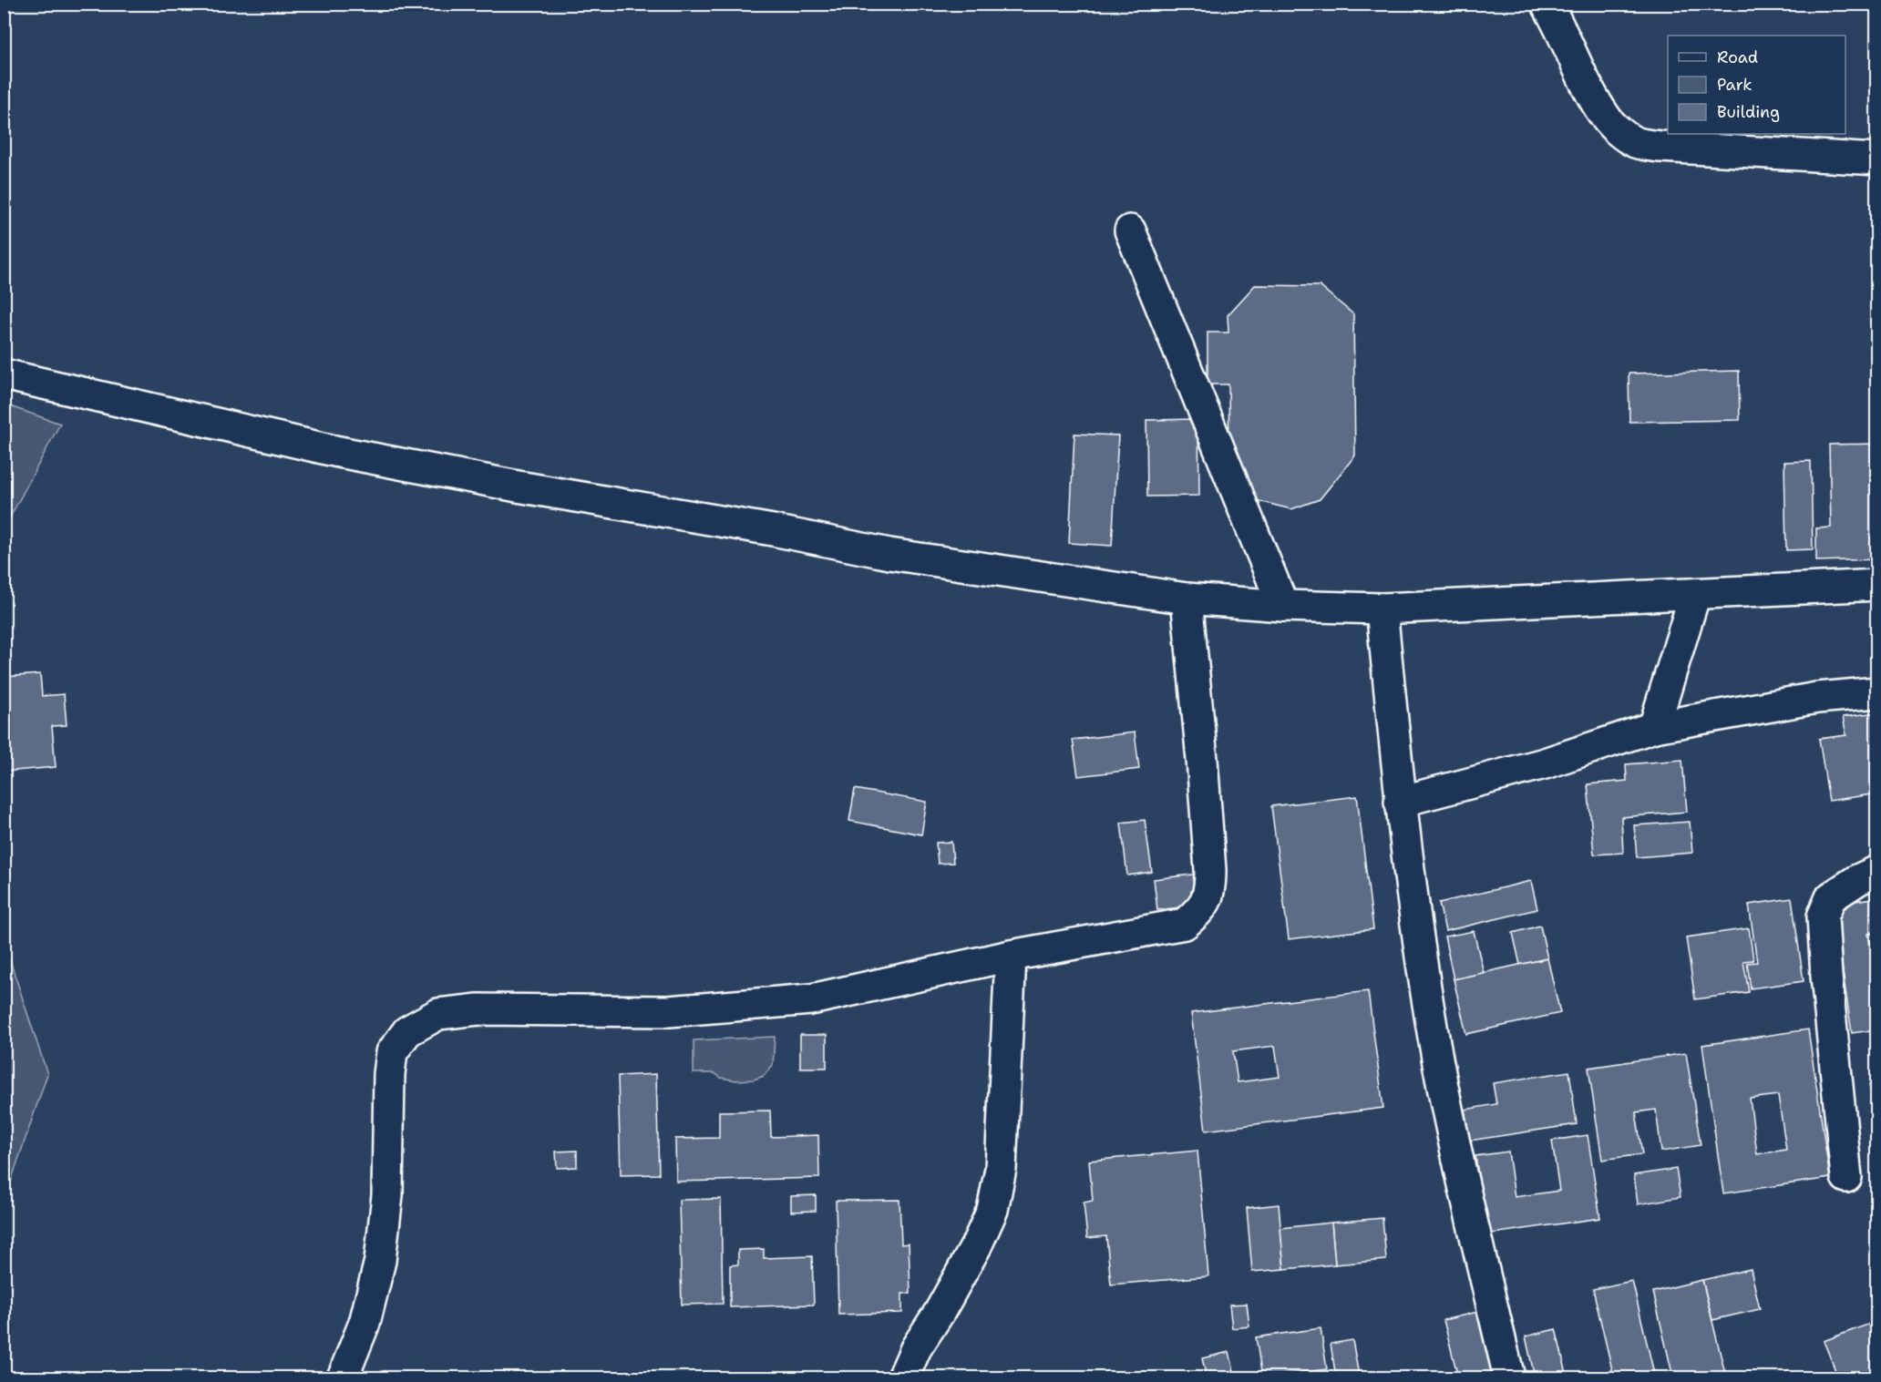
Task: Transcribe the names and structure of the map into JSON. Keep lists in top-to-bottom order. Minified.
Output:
{"legend":["Road","Park","Building"]}
